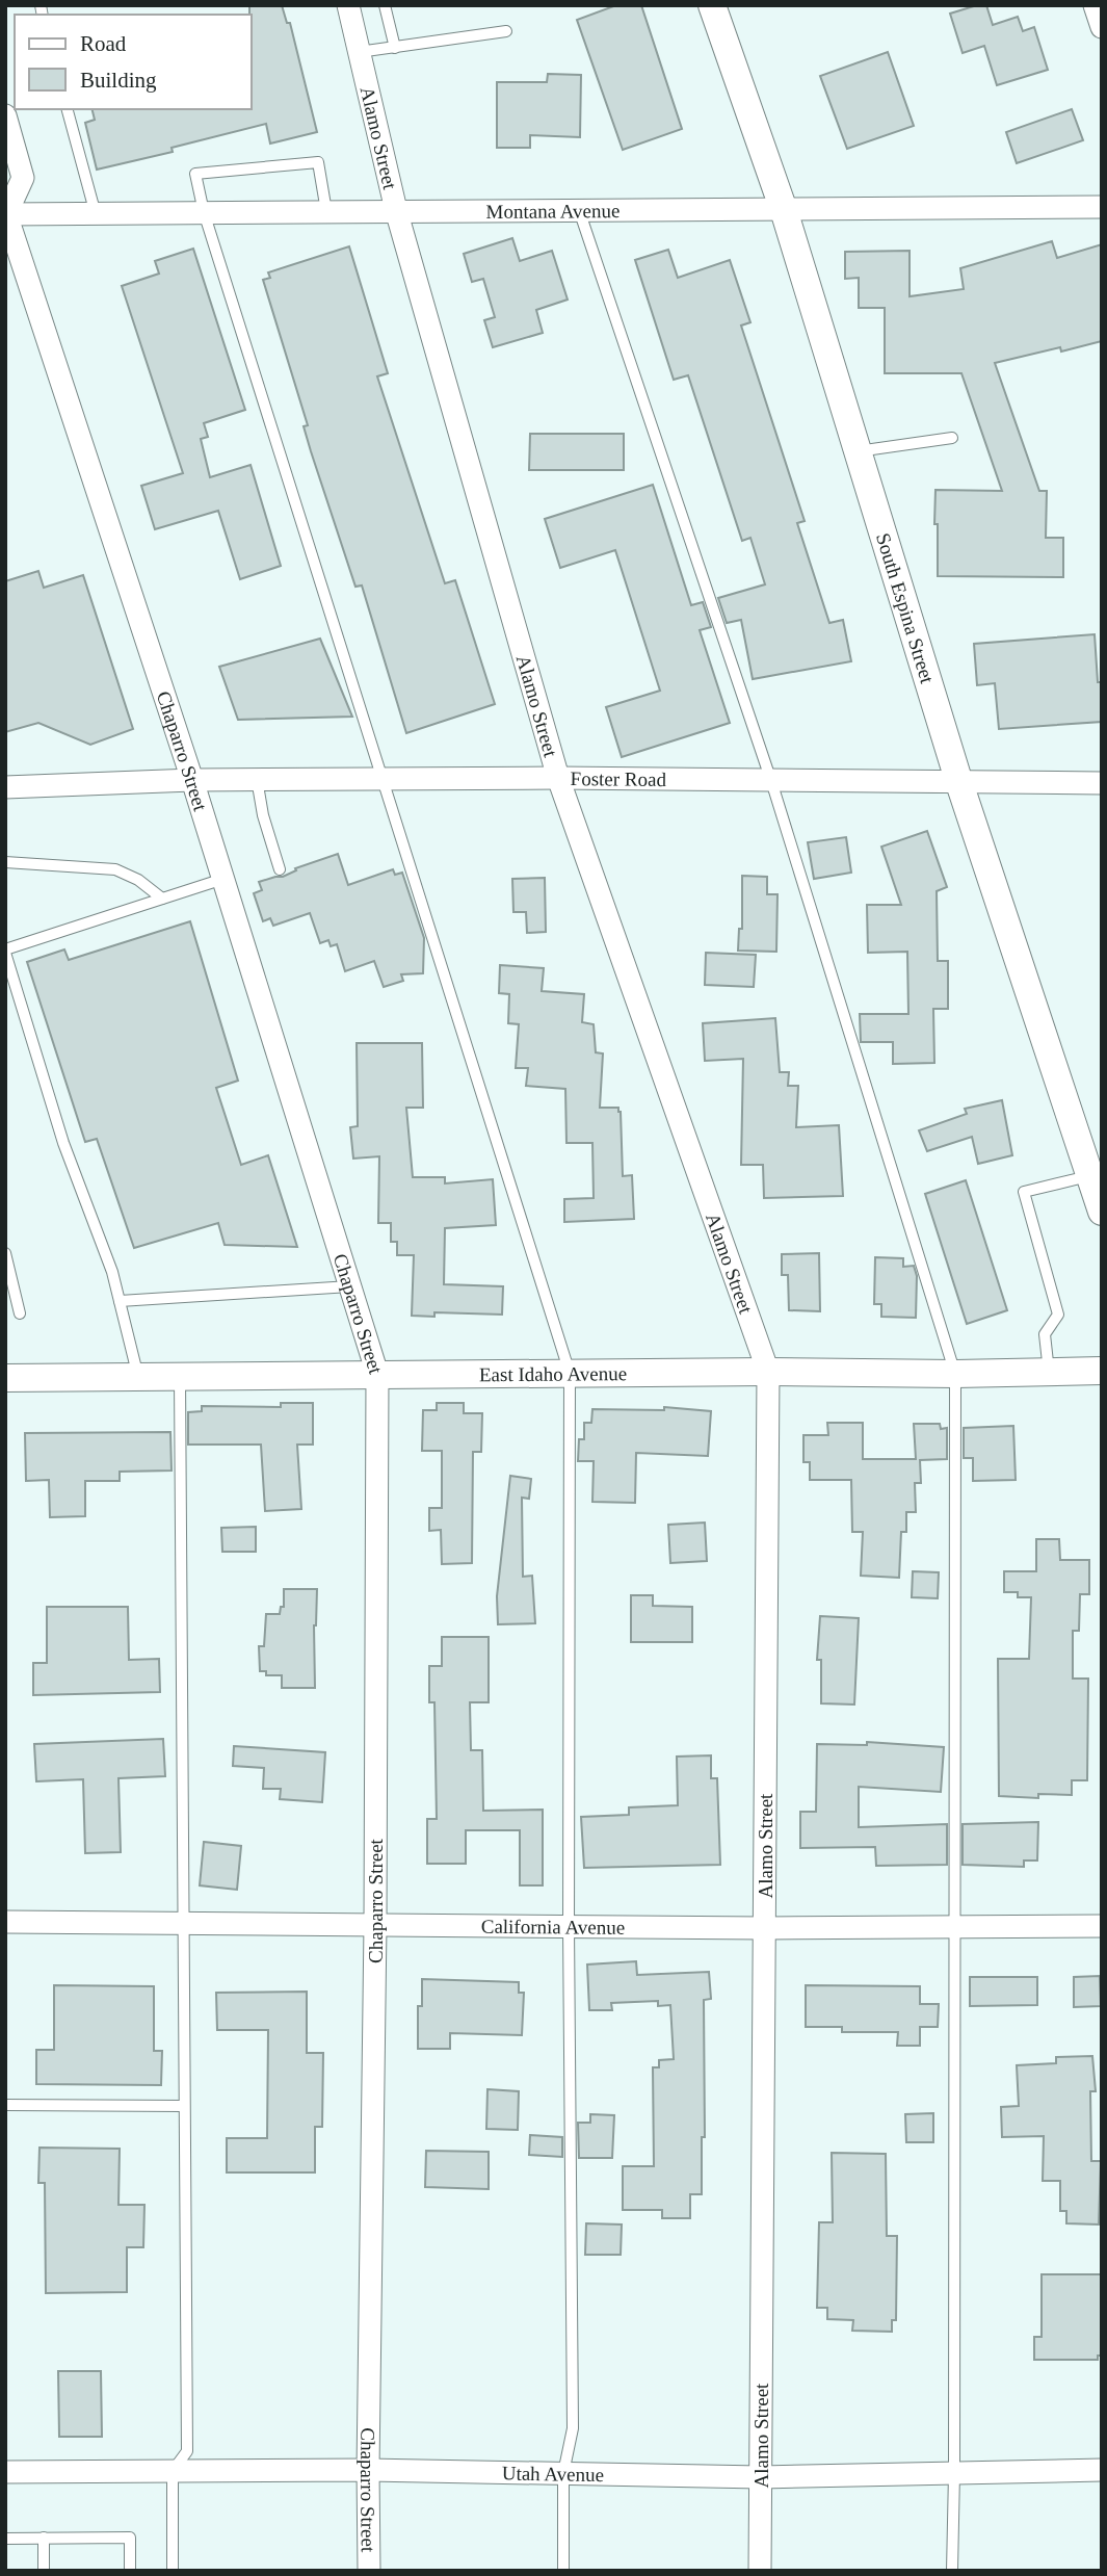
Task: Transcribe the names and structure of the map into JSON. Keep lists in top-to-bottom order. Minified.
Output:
{"streets":{"street":["Alamo Street","Montana Avenue","South Espina Street","Chaparro Street","Foster Road","East Idaho Avenue","California Avenue","Utah Avenue"]},"crossings":[["Alamo Street","Montana Avenue"],["Alamo Street","Foster Road"],["Alamo Street","East Idaho Avenue"],["Alamo Street","California Avenue"],["Alamo Street","Utah Avenue"],["Montana Avenue","South Espina Street"],["Montana Avenue","Chaparro Street"],["South Espina Street","Foster Road"],["Chaparro Street","Foster Road"],["Chaparro Street","East Idaho Avenue"],["Chaparro Street","California Avenue"],["Chaparro Street","Utah Avenue"]],"legend":["Road","Building"]}
